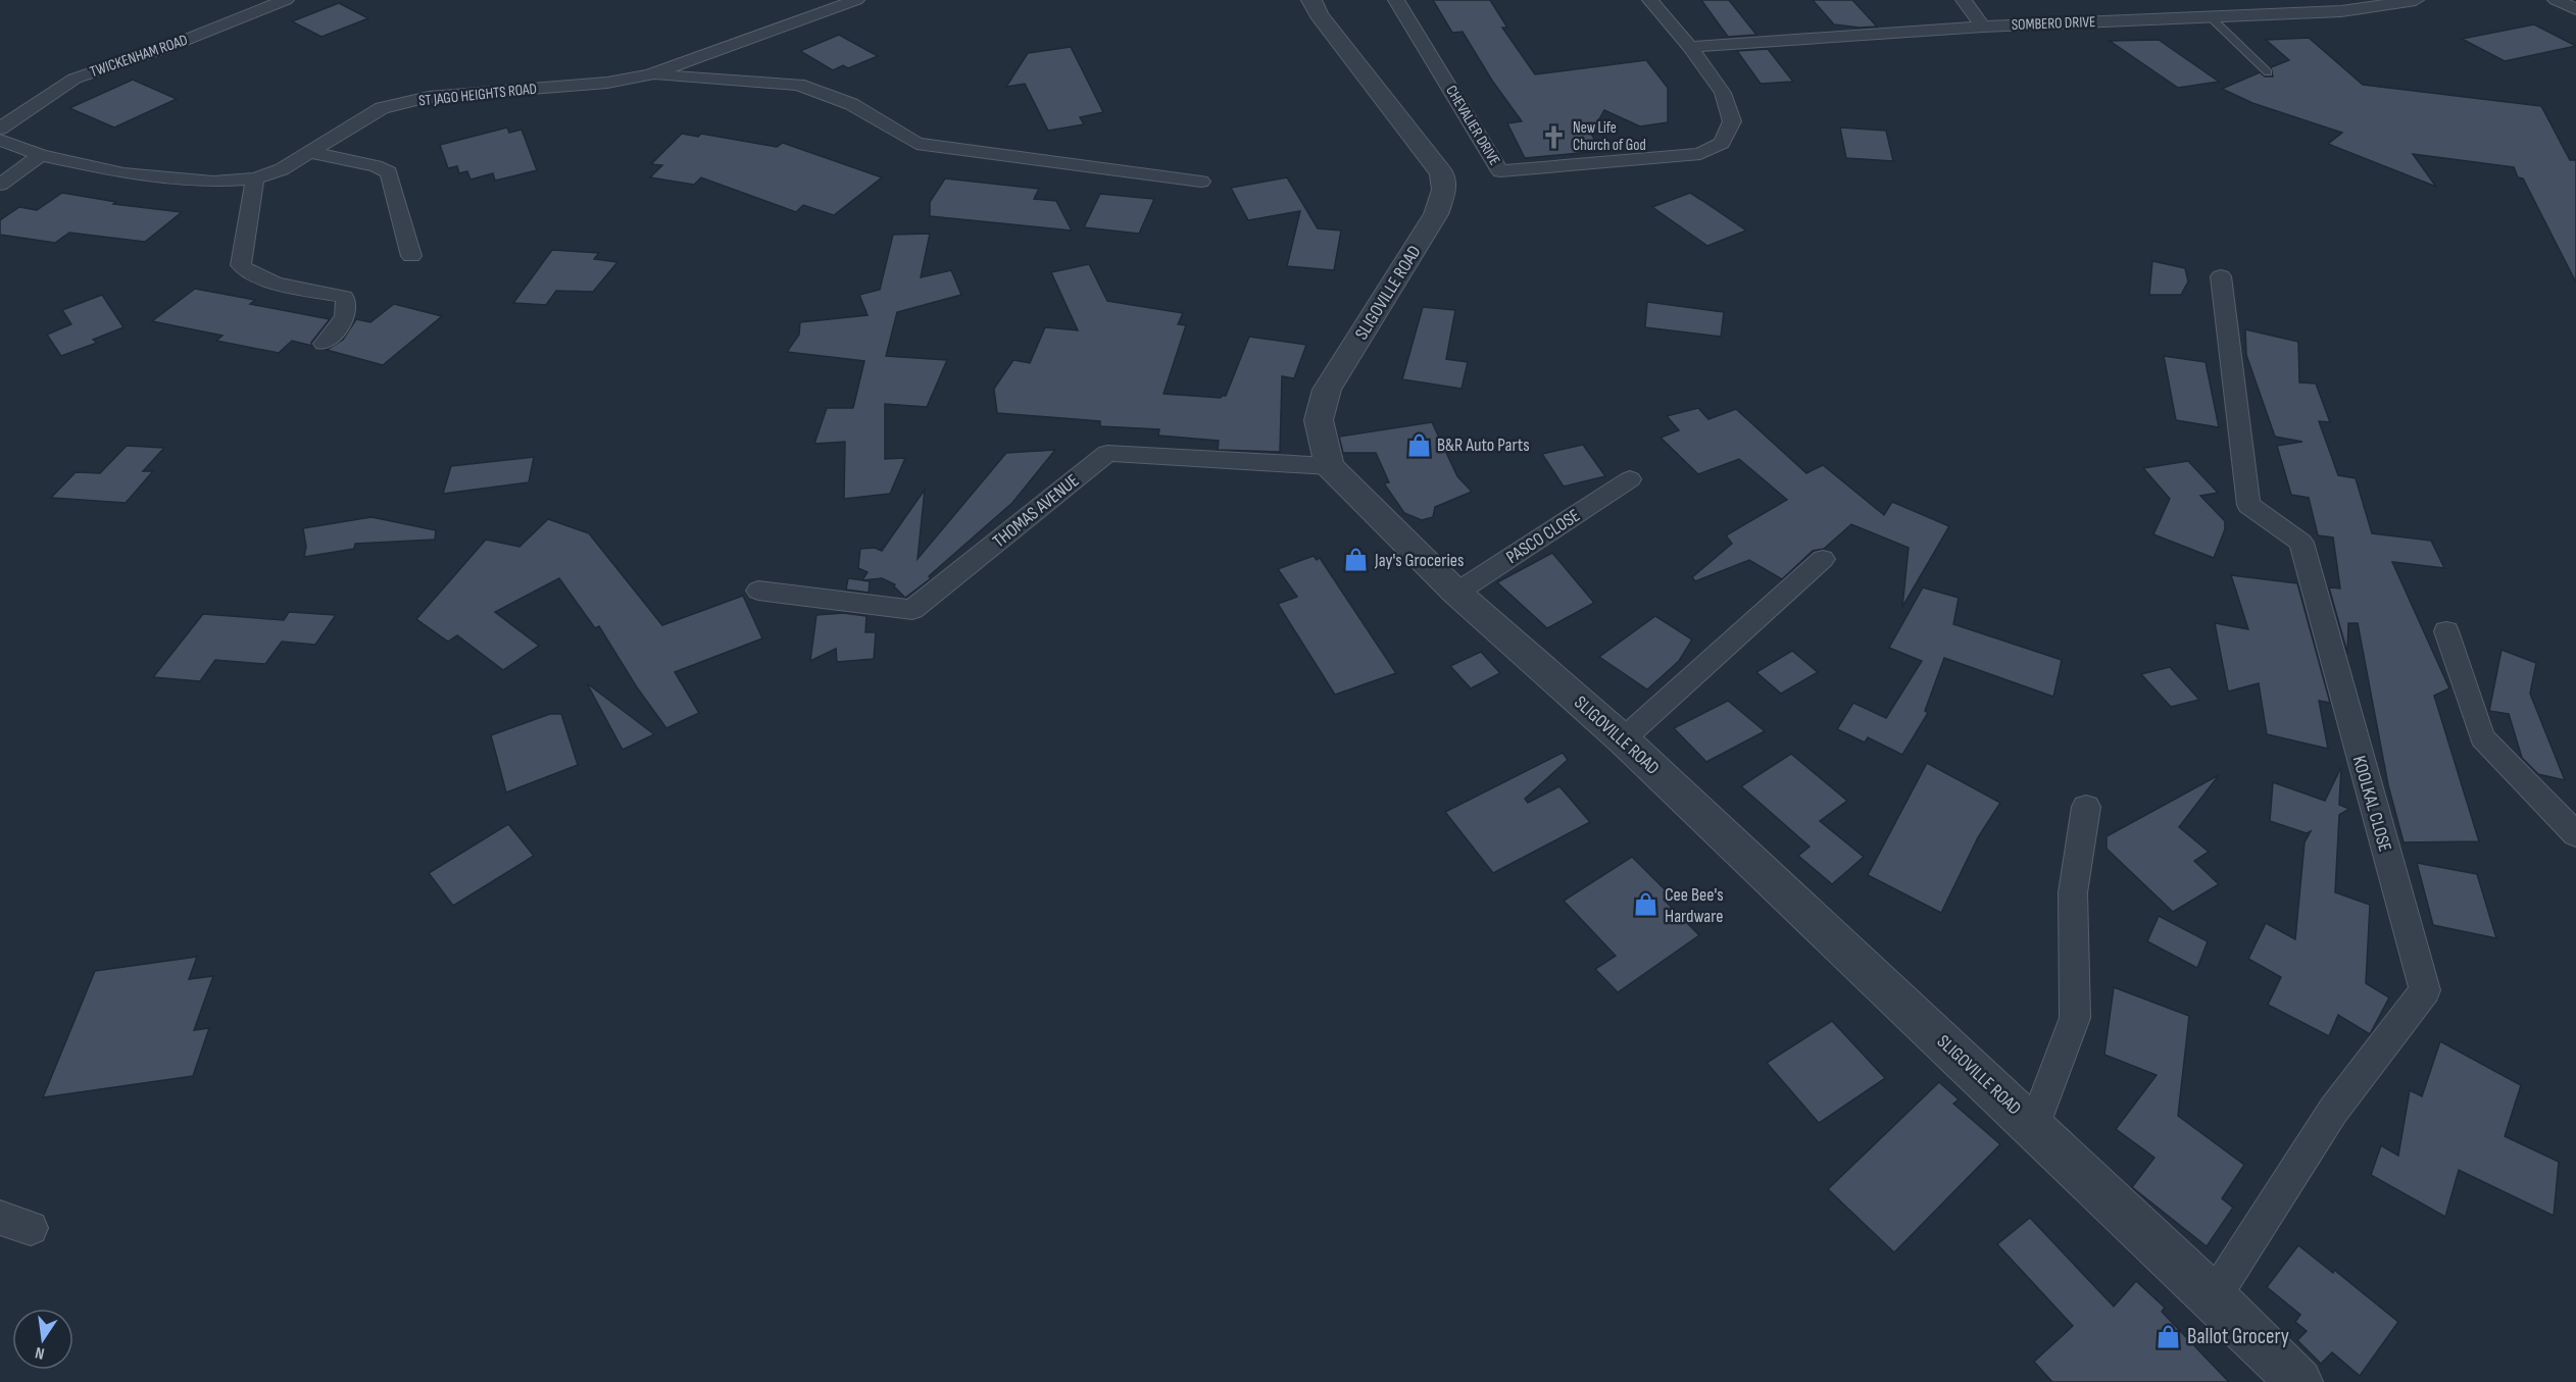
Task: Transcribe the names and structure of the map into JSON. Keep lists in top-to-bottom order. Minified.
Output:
{"streets":{"street":["SOMBERO DRIVE","TWICKENHAM ROAD","ST JAGO HEIGHTS ROAD","CHEVALIER DRIVE","SLIGOVILLE ROAD","THOMAS AVENUE","PASCO CLOSE","KOOLKAL CLOSE"]},"crossings":[["SOMBERO DRIVE","CHEVALIER DRIVE"],["SLIGOVILLE ROAD","THOMAS AVENUE"],["SLIGOVILLE ROAD","PASCO CLOSE"],["SLIGOVILLE ROAD","KOOLKAL CLOSE"]],"places":{"church":["New Life Church of God"],"shop":["B&R Auto Parts","Jay's Groceries","Cee Bee's Hardware","Ballot Grocery"]},"north":"bottom"}
